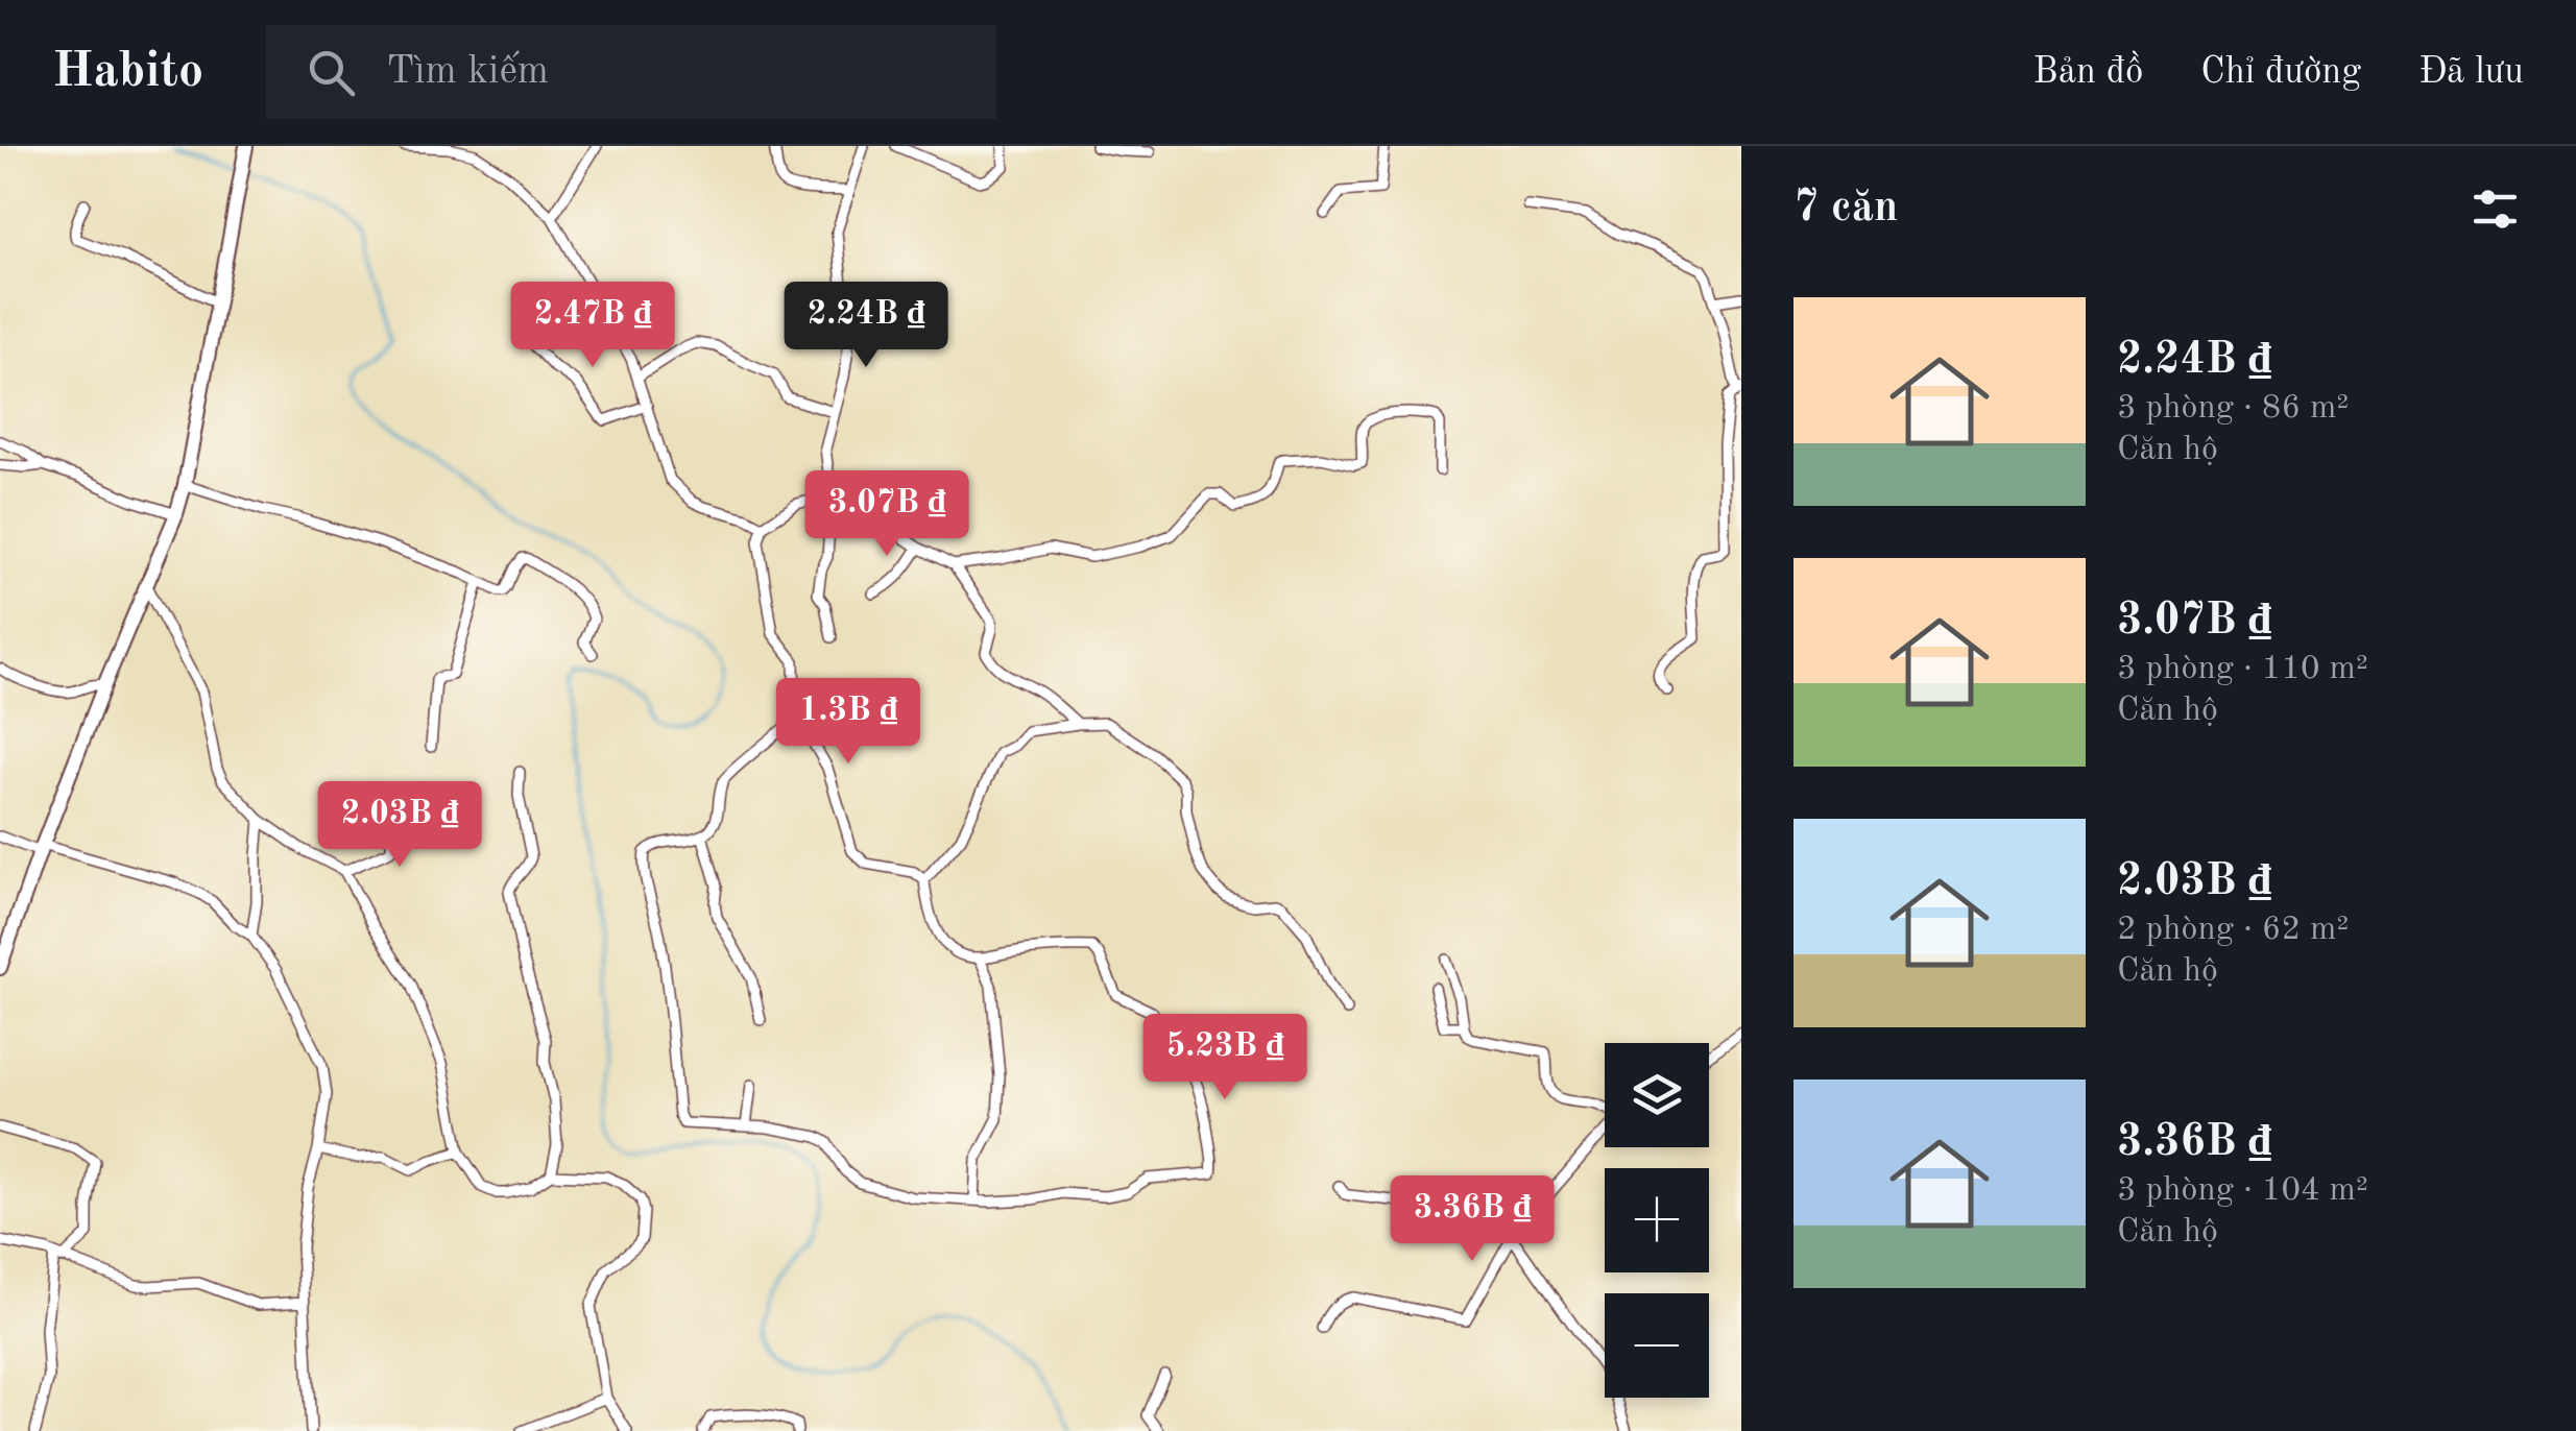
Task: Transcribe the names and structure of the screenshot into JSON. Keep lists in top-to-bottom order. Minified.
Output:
{"page":{"header":"Habito","search":"Tìm kiếm","nav":["Bản đồ","Chỉ đường","Đã lưu"],"heading":"7 căn","list":[{"name":"2.24B ₫","note":"3 phòng · 86 m² · Căn hộ"},{"name":"3.07B ₫","note":"3 phòng · 110 m² · Căn hộ"},{"name":"2.03B ₫","note":"2 phòng · 62 m² · Căn hộ"},{"name":"3.36B ₫","note":"3 phòng · 104 m² · Căn hộ"}],"price":["2.47B ₫","2.24B ₫","3.07B ₫","1.3B ₫","2.03B ₫","5.23B ₫","3.36B ₫"],"map_buttons":["+","−"]}}
